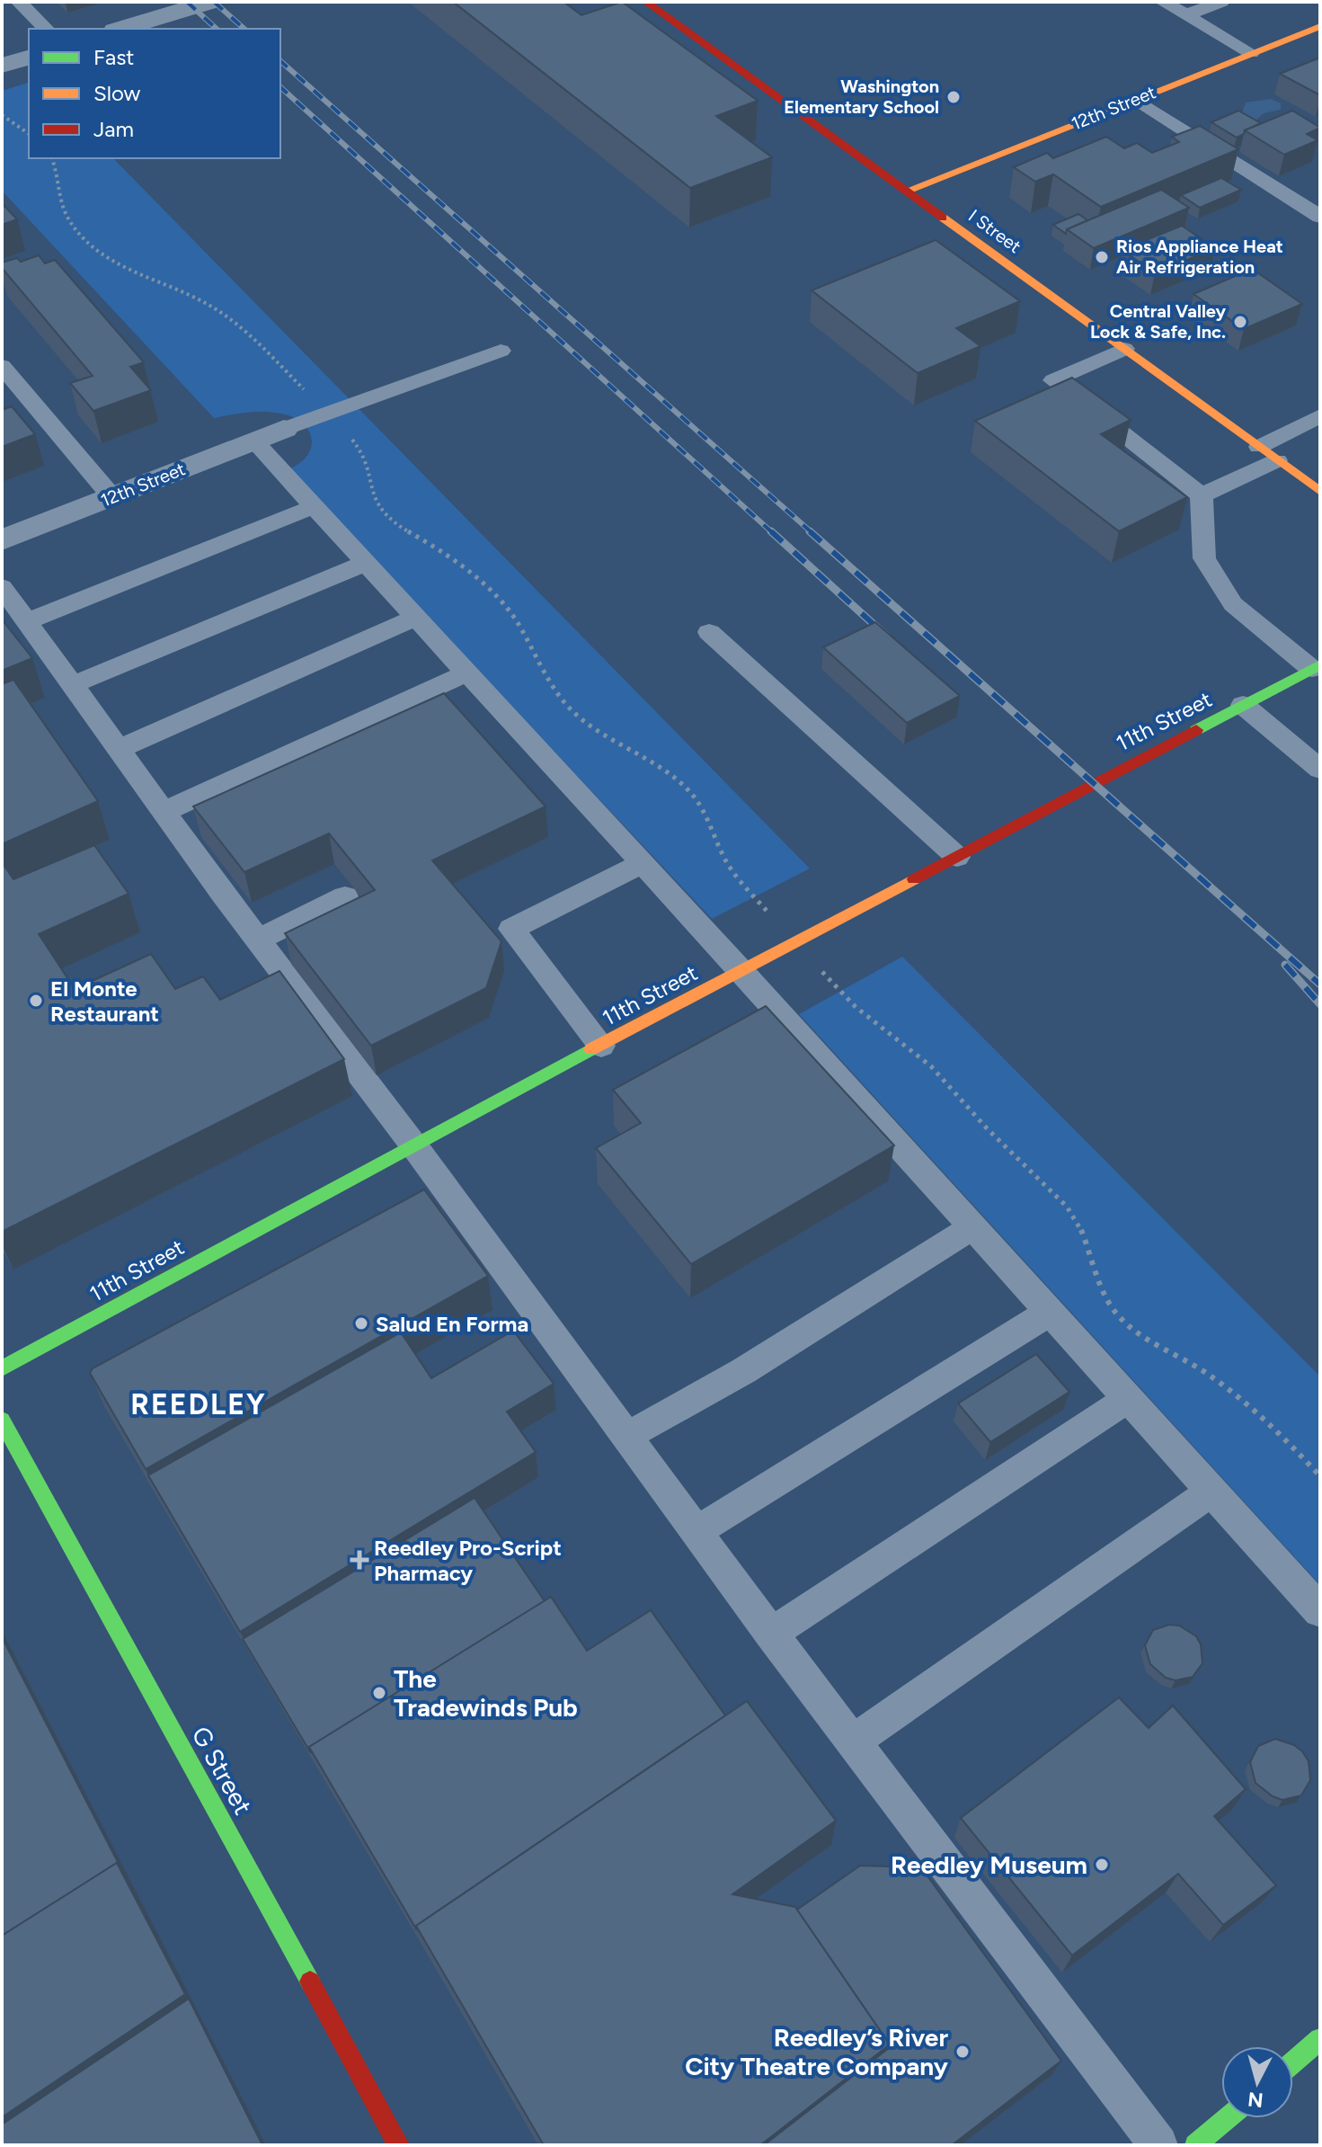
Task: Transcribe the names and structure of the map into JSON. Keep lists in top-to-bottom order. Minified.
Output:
{"streets":{"main road":["12th Street","I Street","11th Street","G Street"]},"crossings":[["12th Street","I Street"]],"districts":["REEDLEY"],"places":{"other":["Washington Elementary School","Rios Appliance Heat Air Refrigeration","Central Valley Lock & Safe, Inc.","El Monte Restaurant","Salud En Forma","The Tradewinds Pub","Reedley Museum","Reedley’s River City Theatre Company"],"health":["Reedley Pro-Script Pharmacy"]},"legend":["Fast","Slow","Jam"],"north":"bottom"}
